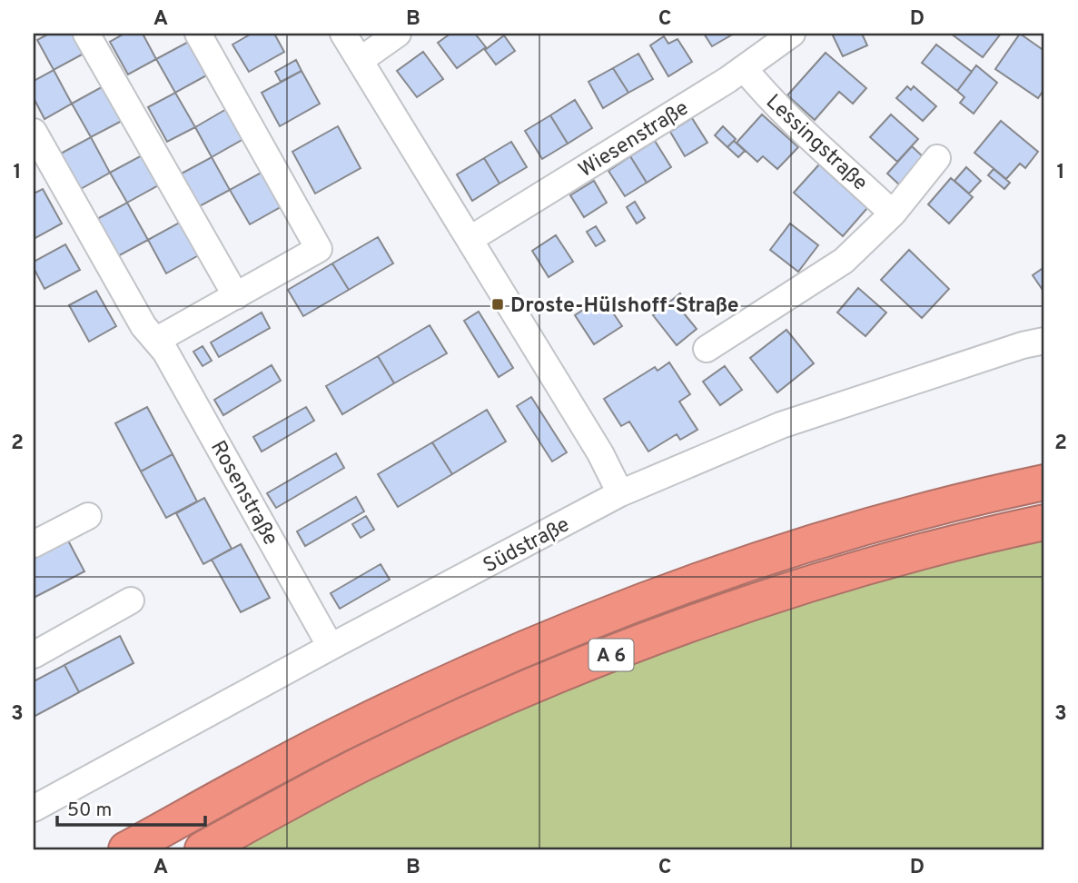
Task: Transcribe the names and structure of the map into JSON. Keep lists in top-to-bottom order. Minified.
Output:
{"streets":{"highway":["A 6"],"street":["Wiesenstraße","Lessingstraße","Rosenstraße","Südstraße"]},"crossings":[["Wiesenstraße","Lessingstraße"],["Rosenstraße","Südstraße"]],"places":{"transit":["Droste-Hülshoff-Straße"]},"scale_bar":"50 m","grid":{"columns":["A","B","C","D"],"rows":["1","2","3"]}}
